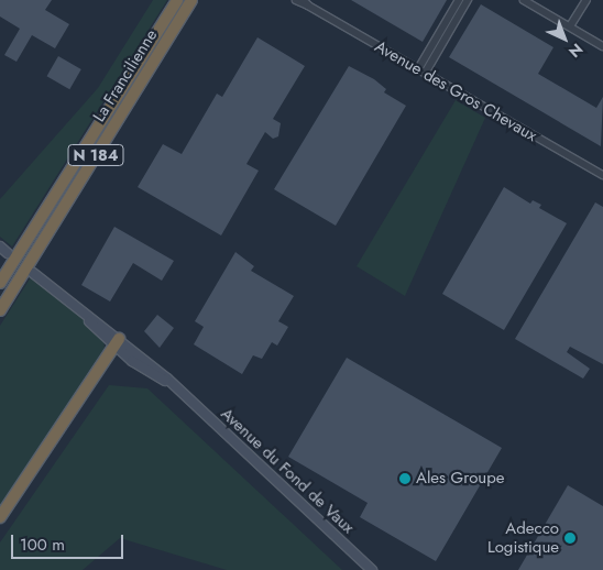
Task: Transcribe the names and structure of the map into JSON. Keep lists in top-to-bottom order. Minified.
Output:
{"streets":{"highway":["La Francilienne","N 184"],"street":["Avenue des Gros Chevaux","Avenue du Fond de Vaux"]},"places":["Ales Groupe","Adecco Logistique"],"scale_bar":"100 m","north":"bottom right"}
